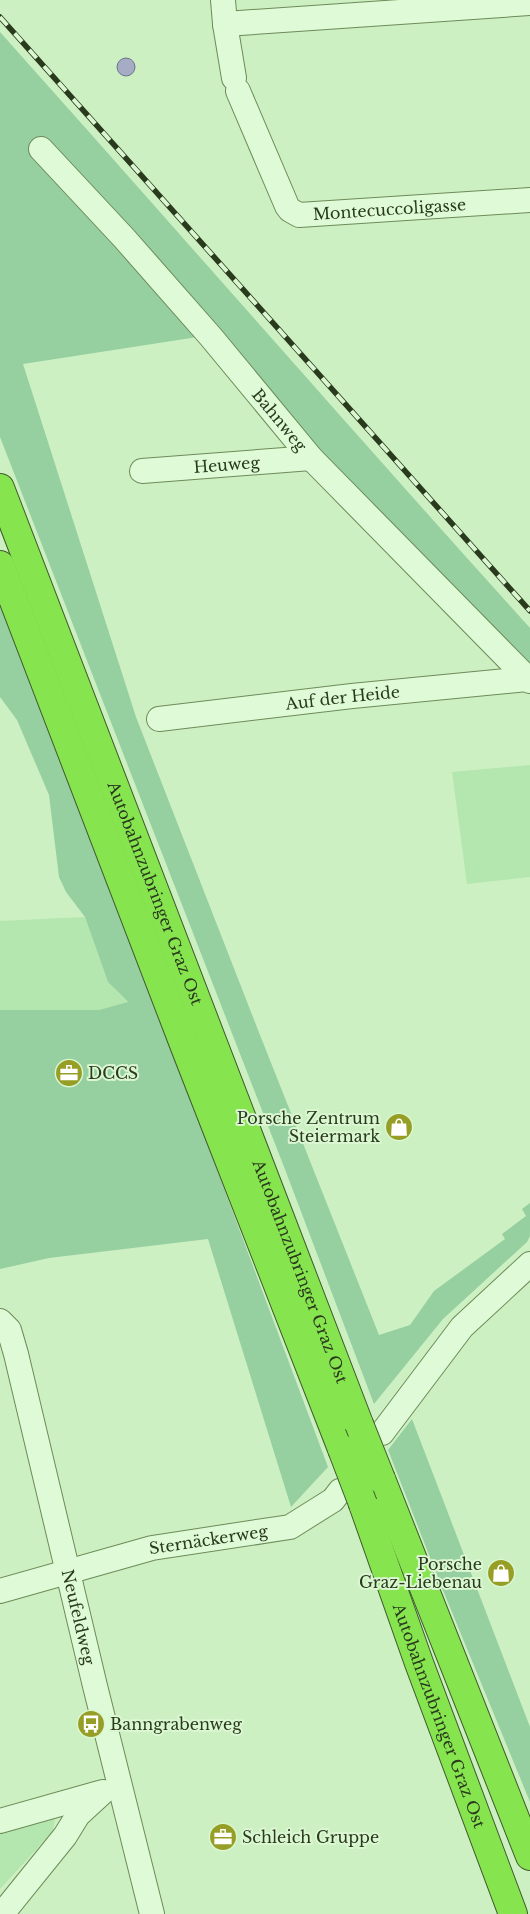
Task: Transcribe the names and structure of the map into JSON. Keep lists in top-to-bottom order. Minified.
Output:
{"streets":{"highway":["Autobahnzubringer Graz Ost"],"street":["Montecuccoligasse","Bahnweg","Heuweg","Auf der Heide","Sternäckerweg","Neufeldweg"]},"crossings":[["Bahnweg","Heuweg"],["Bahnweg","Auf der Heide"],["Autobahnzubringer Graz Ost","Sternäckerweg"],["Sternäckerweg","Neufeldweg"]],"places":{"office":["DCCS","Schleich Gruppe"],"shop":["Porsche Zentrum Steiermark","Porsche Graz-Liebenau"],"bus stop":["Banngrabenweg"]}}
